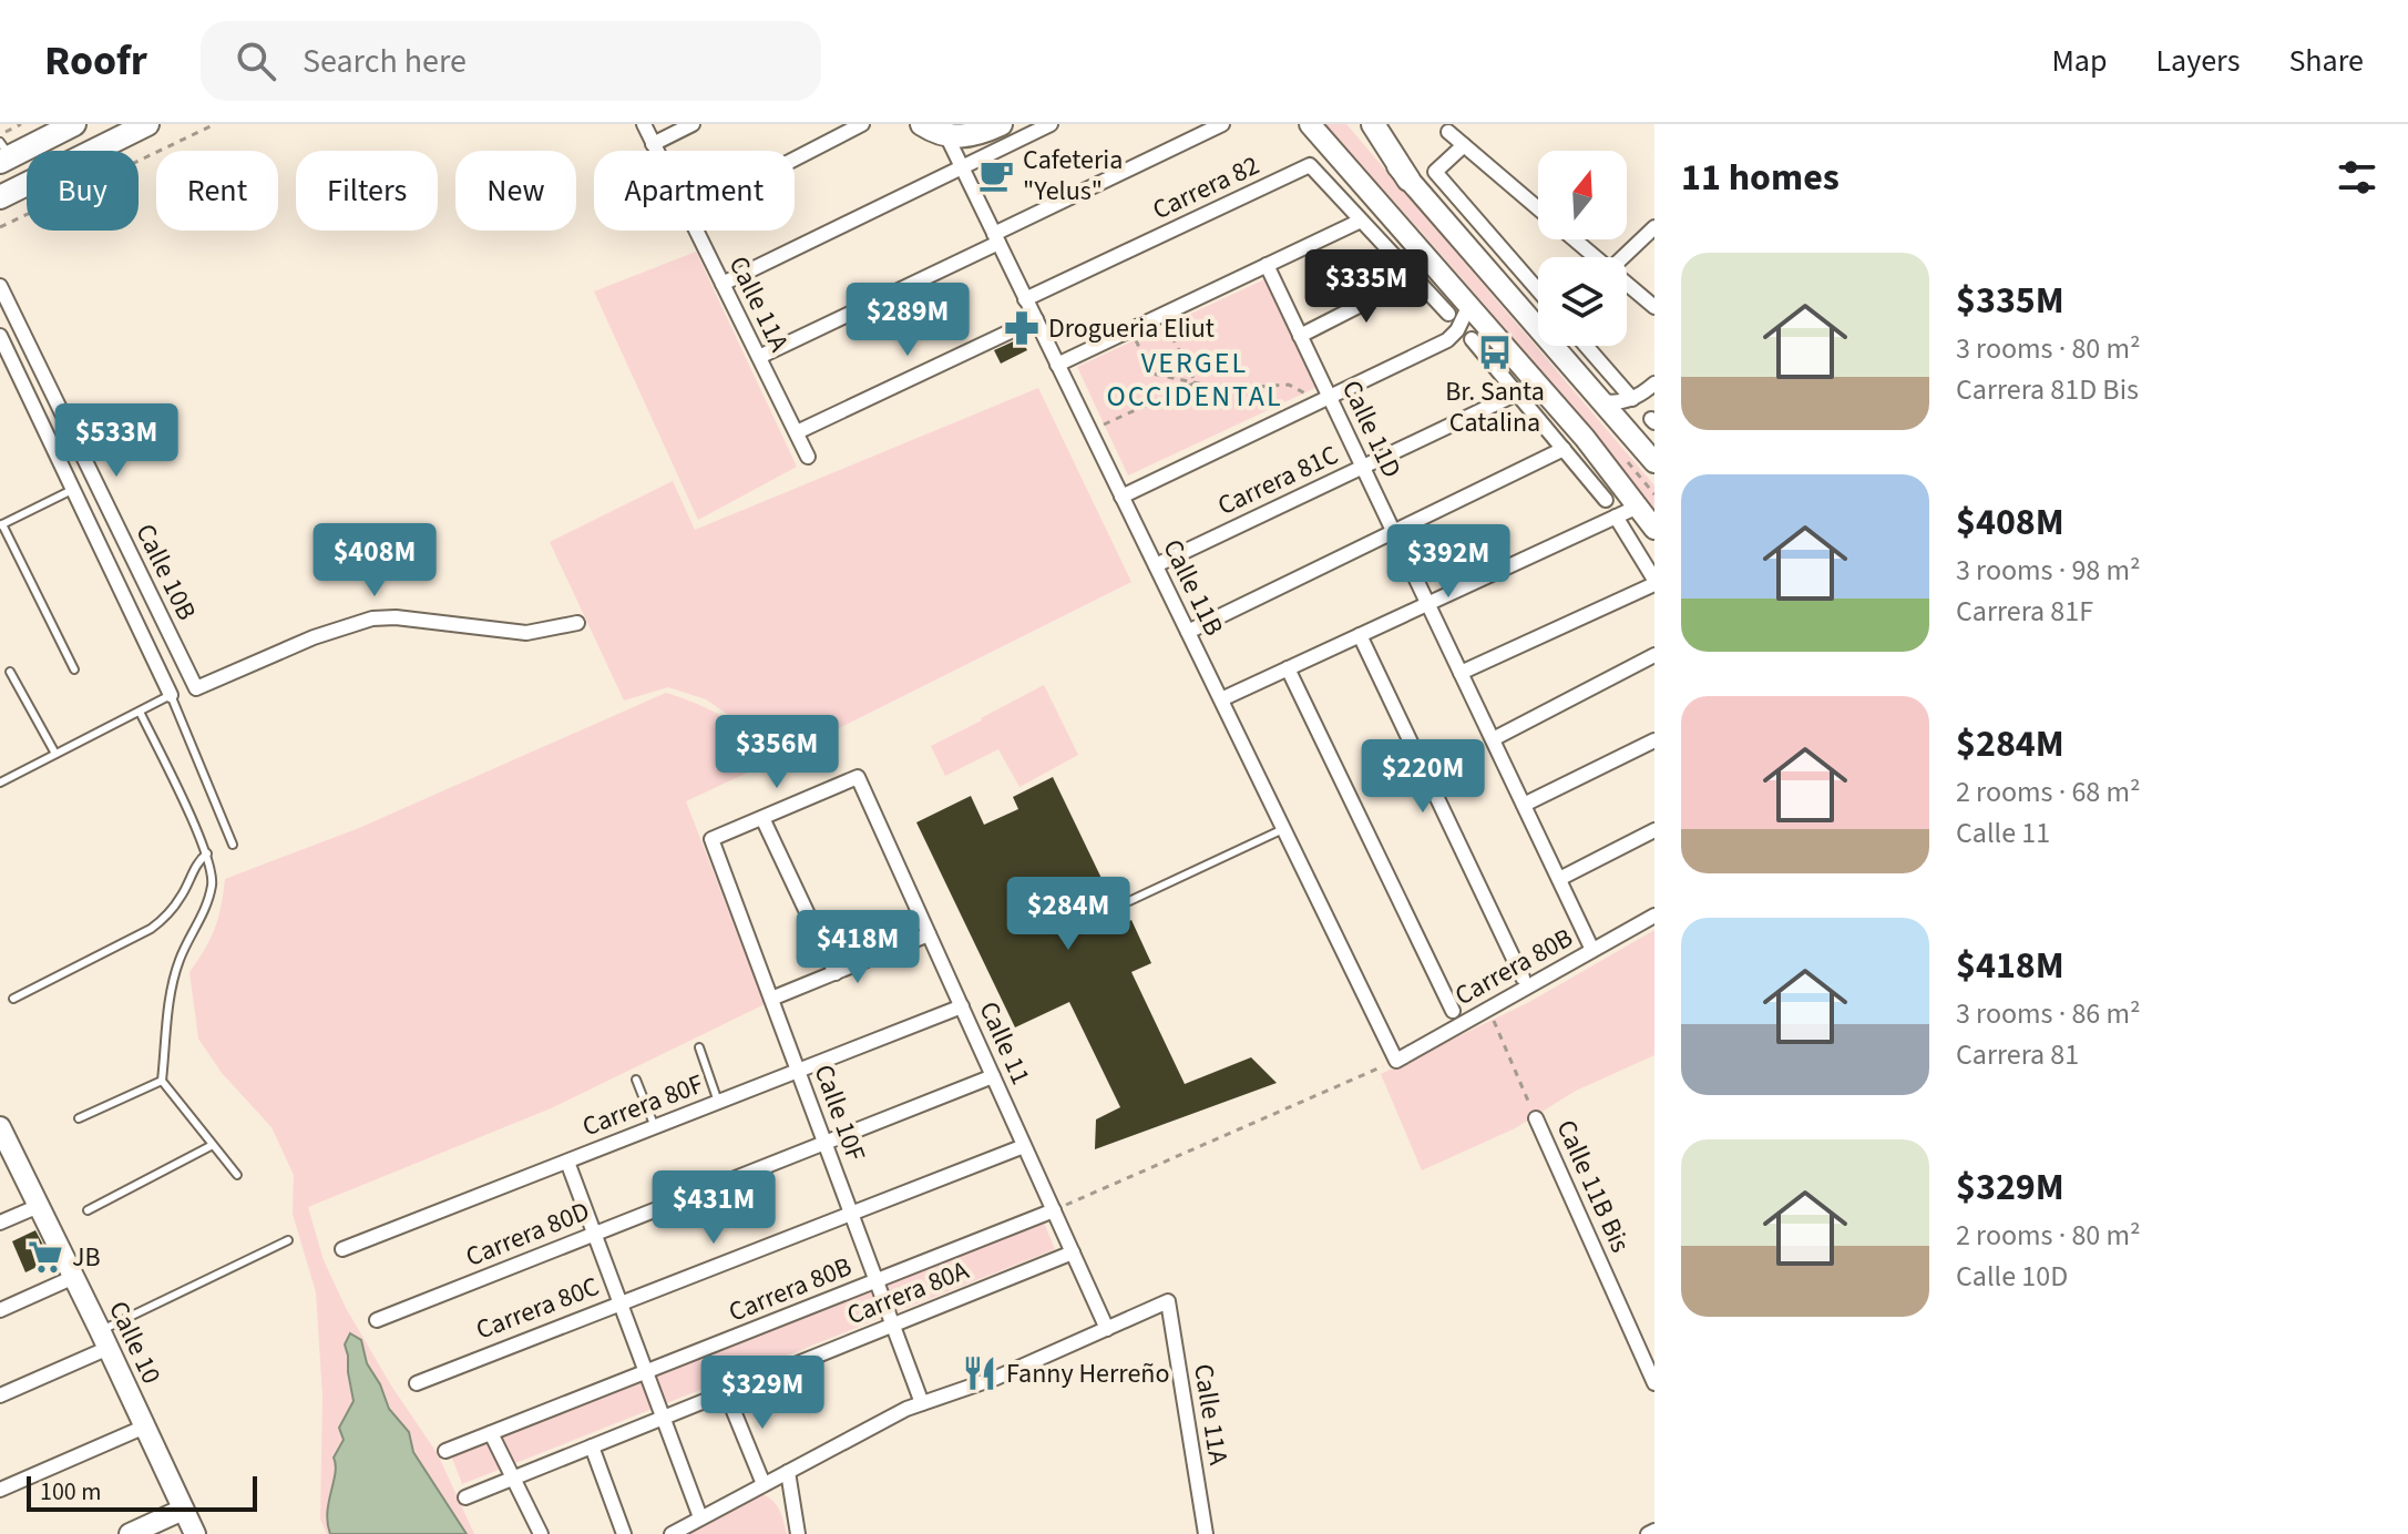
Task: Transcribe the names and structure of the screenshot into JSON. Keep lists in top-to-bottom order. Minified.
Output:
{"streets":{"main road":["Calle 10"],"street":["Carrera 82","Calle 11A","Calle 11D","Carrera 81C","Calle 10B","Calle 11B","Carrera 80B","Calle 11","Carrera 80F","Calle 10F","Calle 11B Bis","Carrera 80D","Carrera 80A","Carrera 80C"]},"crossings":[["Carrera 82","Calle 11B"],["Calle 11A","Calle 11"],["Calle 11D","Carrera 81C"],["Calle 11D","Carrera 80B"],["Carrera 81C","Calle 11B"],["Calle 11B","Carrera 80B"],["Carrera 80B","Calle 11"],["Carrera 80B","Calle 10F"],["Carrera 80B","Calle 11B Bis"],["Calle 11","Carrera 80F"],["Calle 11","Calle 10F"],["Calle 11","Carrera 80D"],["Calle 11","Carrera 80A"],["Calle 11","Carrera 80C"],["Carrera 80F","Calle 10F"],["Calle 10F","Carrera 80D"],["Calle 10F","Carrera 80A"],["Calle 10F","Carrera 80C"]],"districts":["VERGEL OCCIDENTAL"],"places":{"cafe":["Cafeteria \"Yelus\""],"pharmacy":["Drogueria Eliut"],"bus stop":["Br. Santa Catalina"],"supermarket":["JB"],"restaurant":["Fanny Herreño"]},"scale_bar":"100 m","north":"top","page":{"header":"Roofr","search":"Search here","nav":["Map","Layers","Share"],"heading":"11 homes","chip":["Buy","Rent","Filters","New","Apartment"],"list":[{"name":"$335M","note":"3 rooms · 80 m² · Carrera 81D Bis"},{"name":"$408M","note":"3 rooms · 98 m² · Carrera 81F"},{"name":"$284M","note":"2 rooms · 68 m² · Calle 11"},{"name":"$418M","note":"3 rooms · 86 m² · Carrera 81"},{"name":"$329M","note":"2 rooms · 80 m² · Calle 10D"}],"price":["$335M","$289M","$533M","$408M","$392M","$356M","$220M","$284M","$418M","$431M","$329M"],"scale":"100 m"}}
